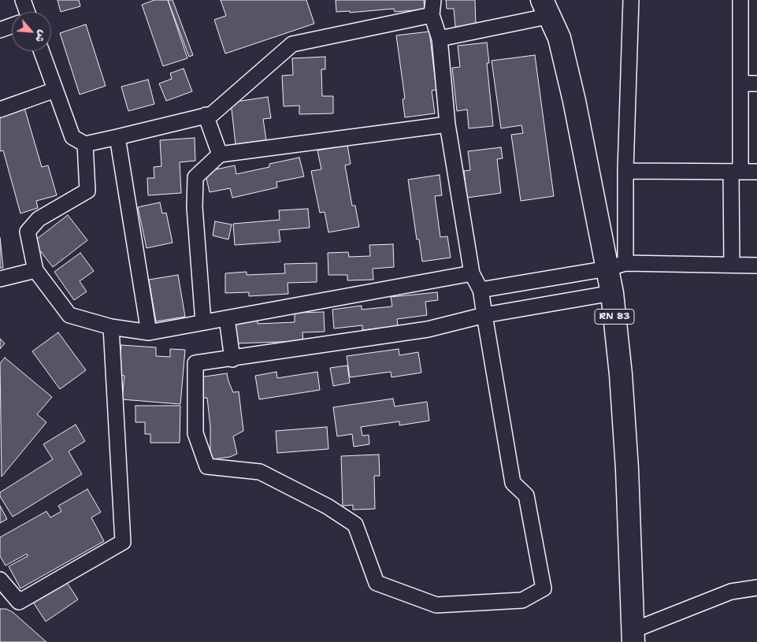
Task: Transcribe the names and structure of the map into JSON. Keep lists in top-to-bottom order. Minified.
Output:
{"streets":{"main road":["RN 83"]},"north":"bottom right"}
